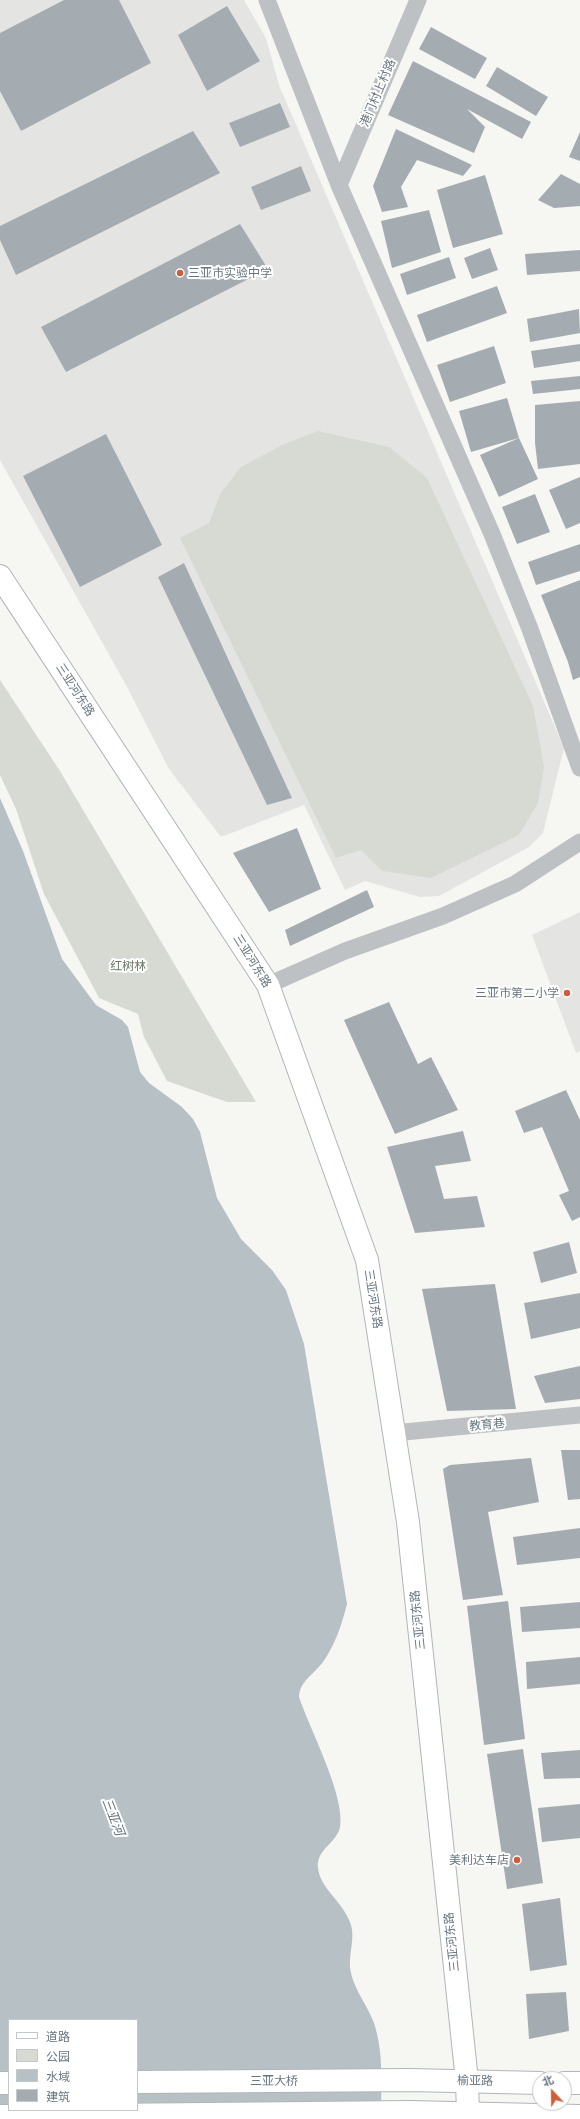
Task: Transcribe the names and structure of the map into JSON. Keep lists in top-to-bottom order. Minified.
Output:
{"streets":{"street":["港门村上村路","三亚河东路","教育巷","三亚大桥","榆亚路"]},"crossings":[["三亚河东路","教育巷"],["三亚河东路","榆亚路"],["三亚大桥","榆亚路"]],"water":["三亚河"],"parks":["红树林"],"places":["三亚市实验中学","三亚市第二小学","美利达车店"],"legend":["道路","公园","水域","建筑"],"north":"top"}
